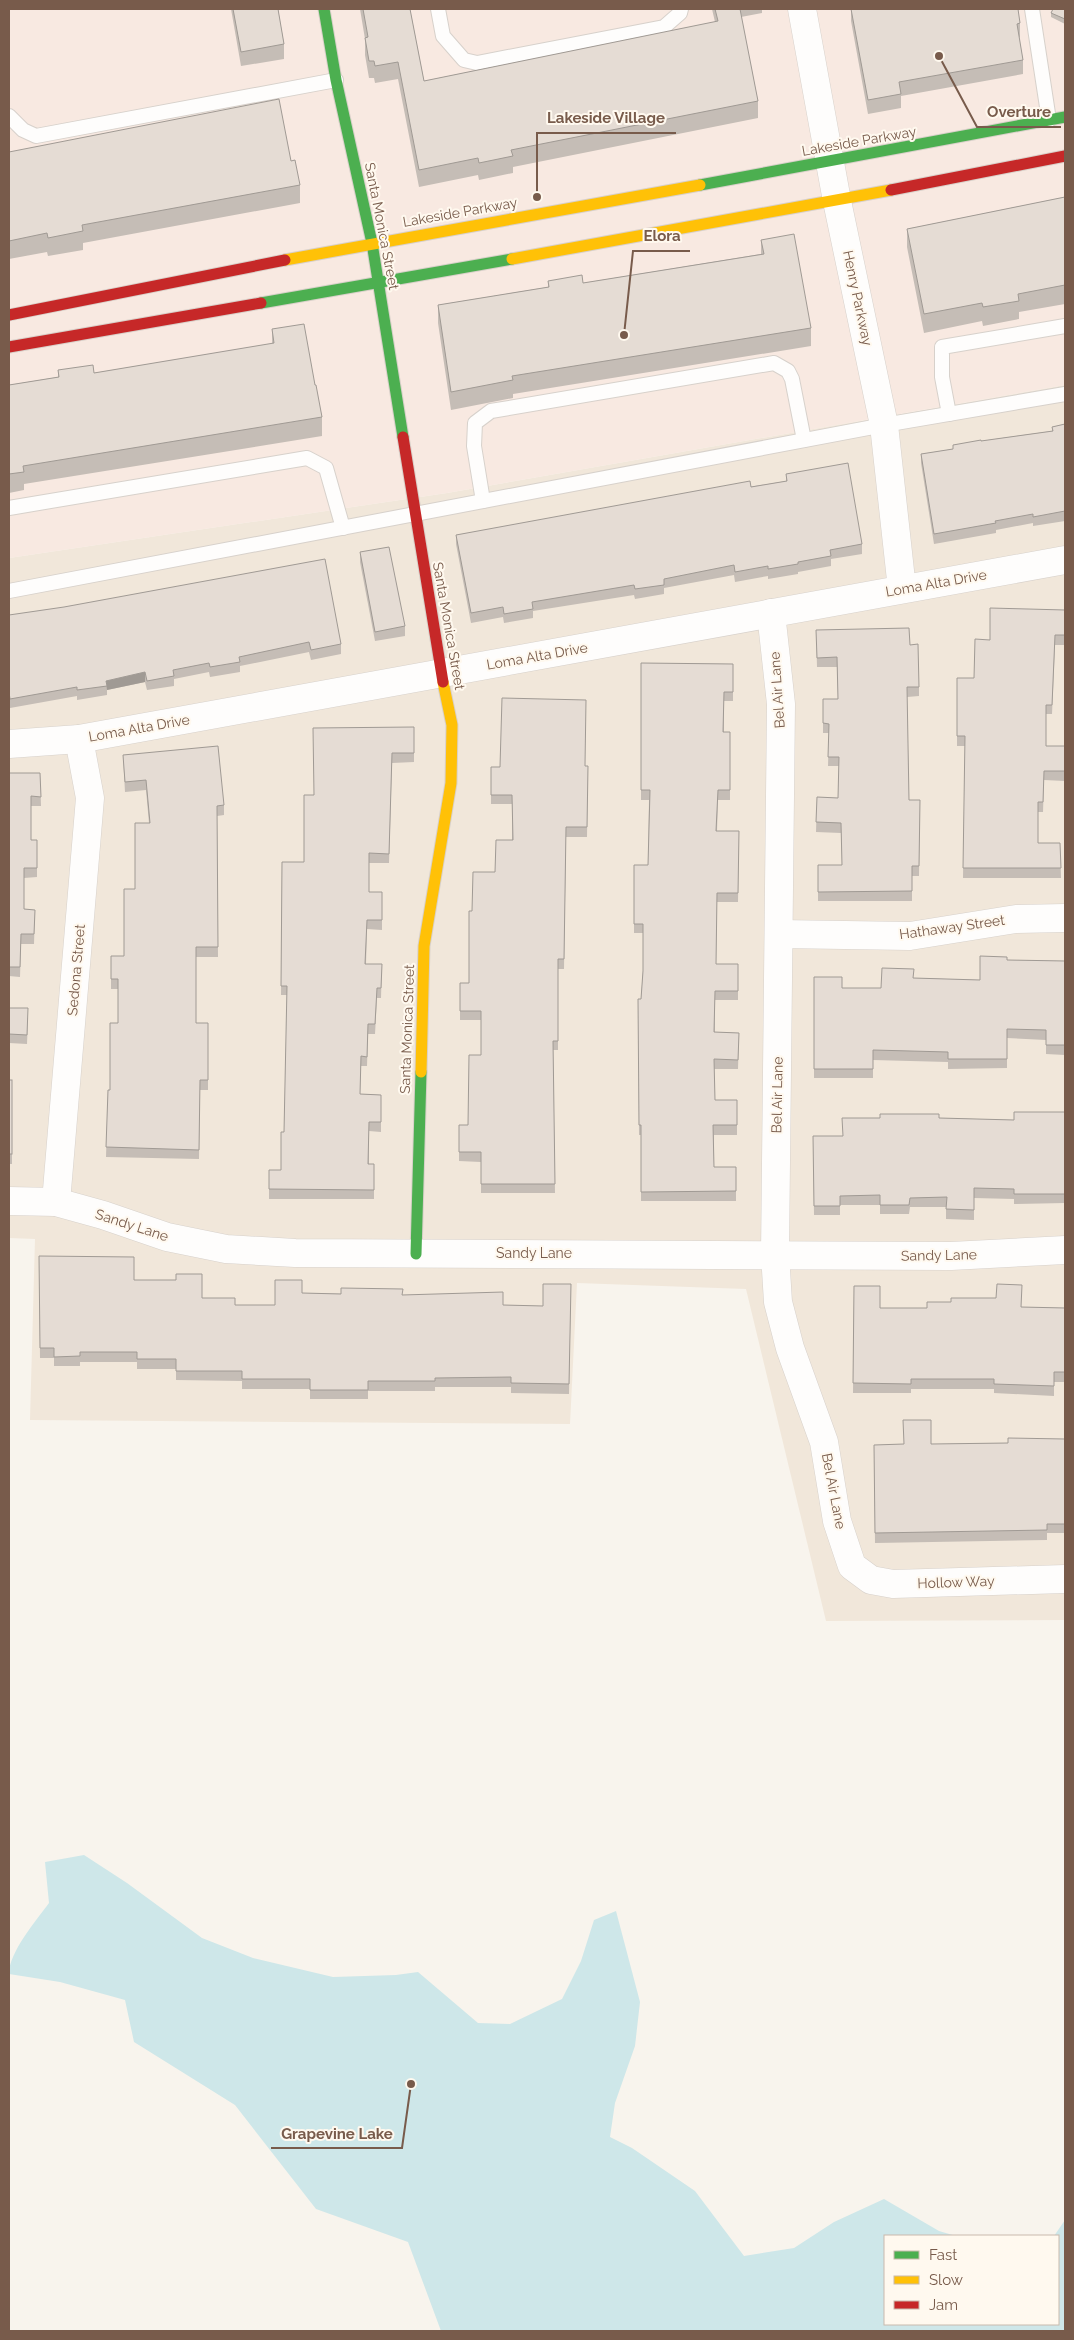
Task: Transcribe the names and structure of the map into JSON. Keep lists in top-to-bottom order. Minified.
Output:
{"streets":{"street":["Lakeside Parkway","Santa Monica Street","Henry Parkway","Loma Alta Drive","Bel Air Lane","Hathaway Street","Sedona Street","Sandy Lane","Hollow Way"]},"crossings":[["Lakeside Parkway","Santa Monica Street"],["Lakeside Parkway","Henry Parkway"],["Santa Monica Street","Loma Alta Drive"],["Santa Monica Street","Sandy Lane"],["Henry Parkway","Loma Alta Drive"],["Loma Alta Drive","Bel Air Lane"],["Loma Alta Drive","Sedona Street"],["Bel Air Lane","Hathaway Street"],["Bel Air Lane","Sandy Lane"],["Bel Air Lane","Hollow Way"],["Sedona Street","Sandy Lane"]],"places":["Overture","Lakeside Village","Elora","Grapevine Lake"],"legend":["Fast","Slow","Jam"]}
